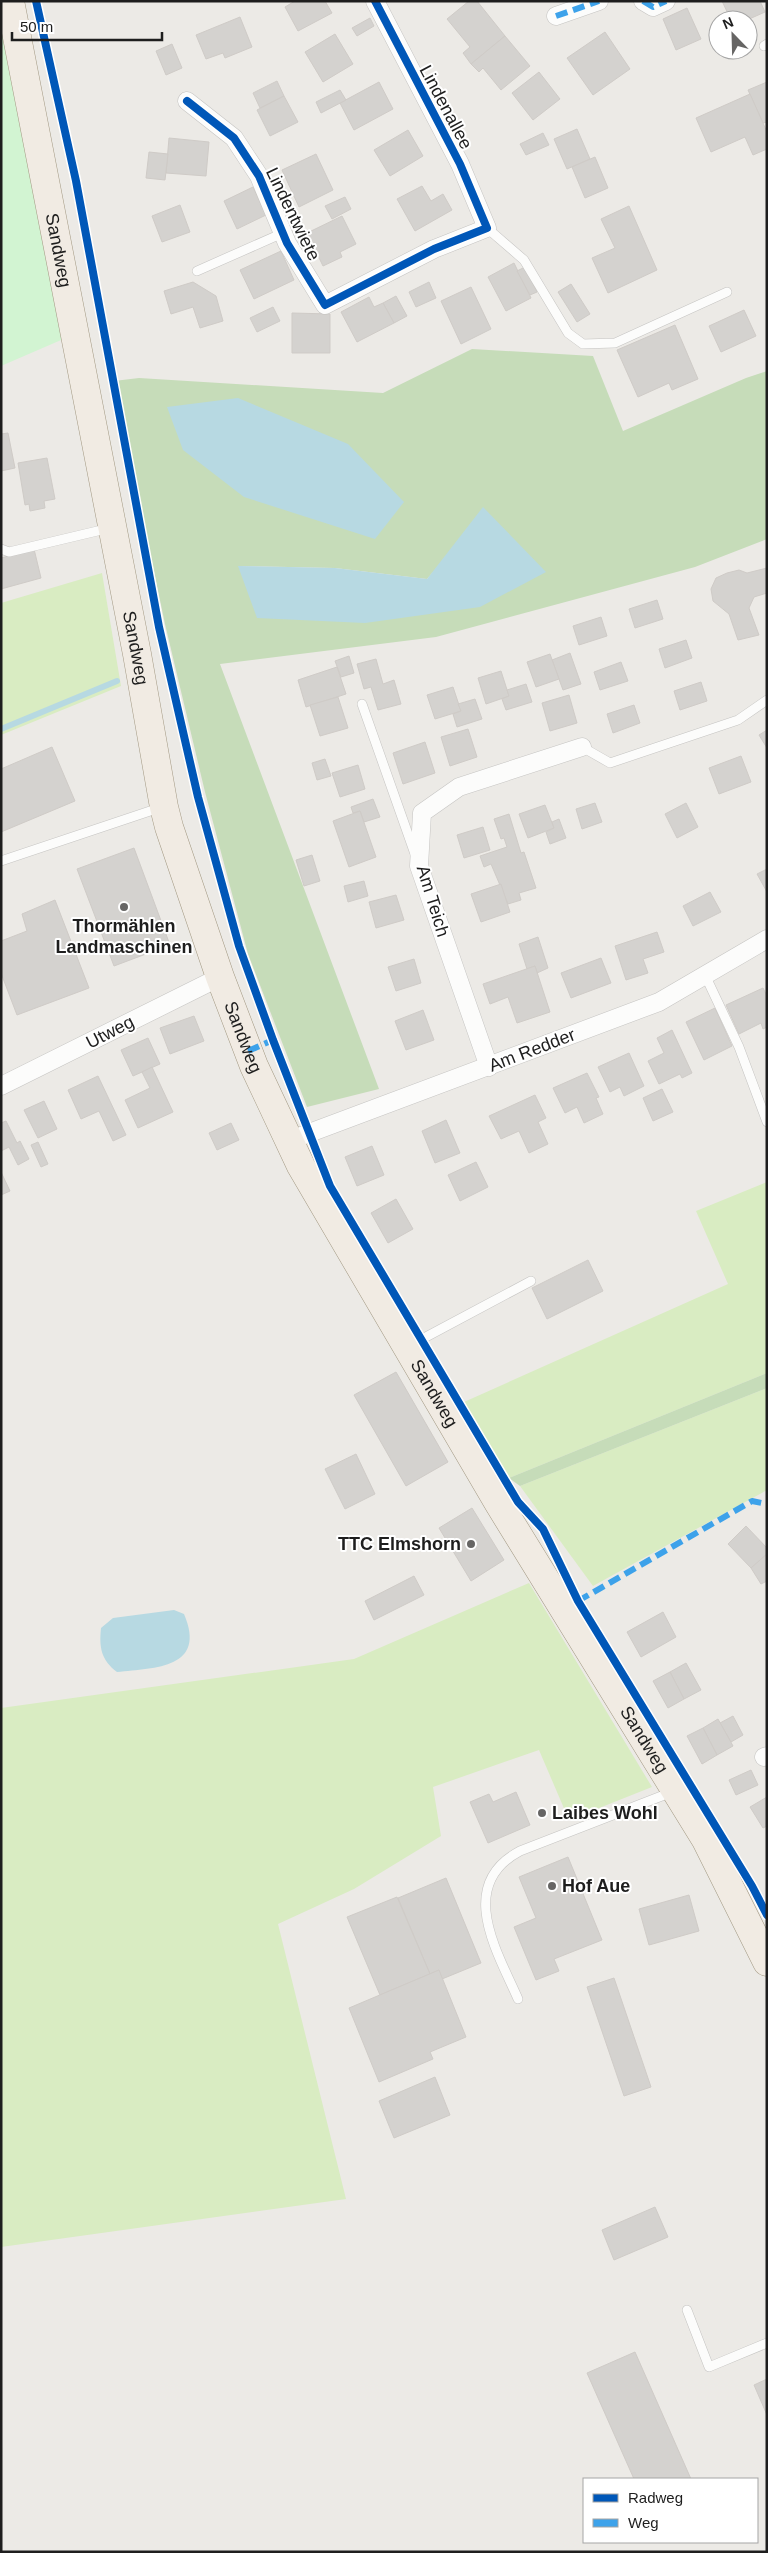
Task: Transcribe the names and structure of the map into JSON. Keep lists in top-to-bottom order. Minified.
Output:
{"streets":{"main road":["Sandweg"],"street":["Lindenallee","Lindentwiete","Am Teich","Utweg","Am Redder"]},"crossings":[["Lindenallee","Lindentwiete"],["Sandweg","Utweg"],["Sandweg","Am Redder"],["Am Teich","Am Redder"]],"places":["Thormählen Landmaschinen","TTC Elmshorn","Laibes Wohl","Hof Aue"],"legend":["Radweg","Weg"],"scale_bar":"50 m","north":"top left"}
